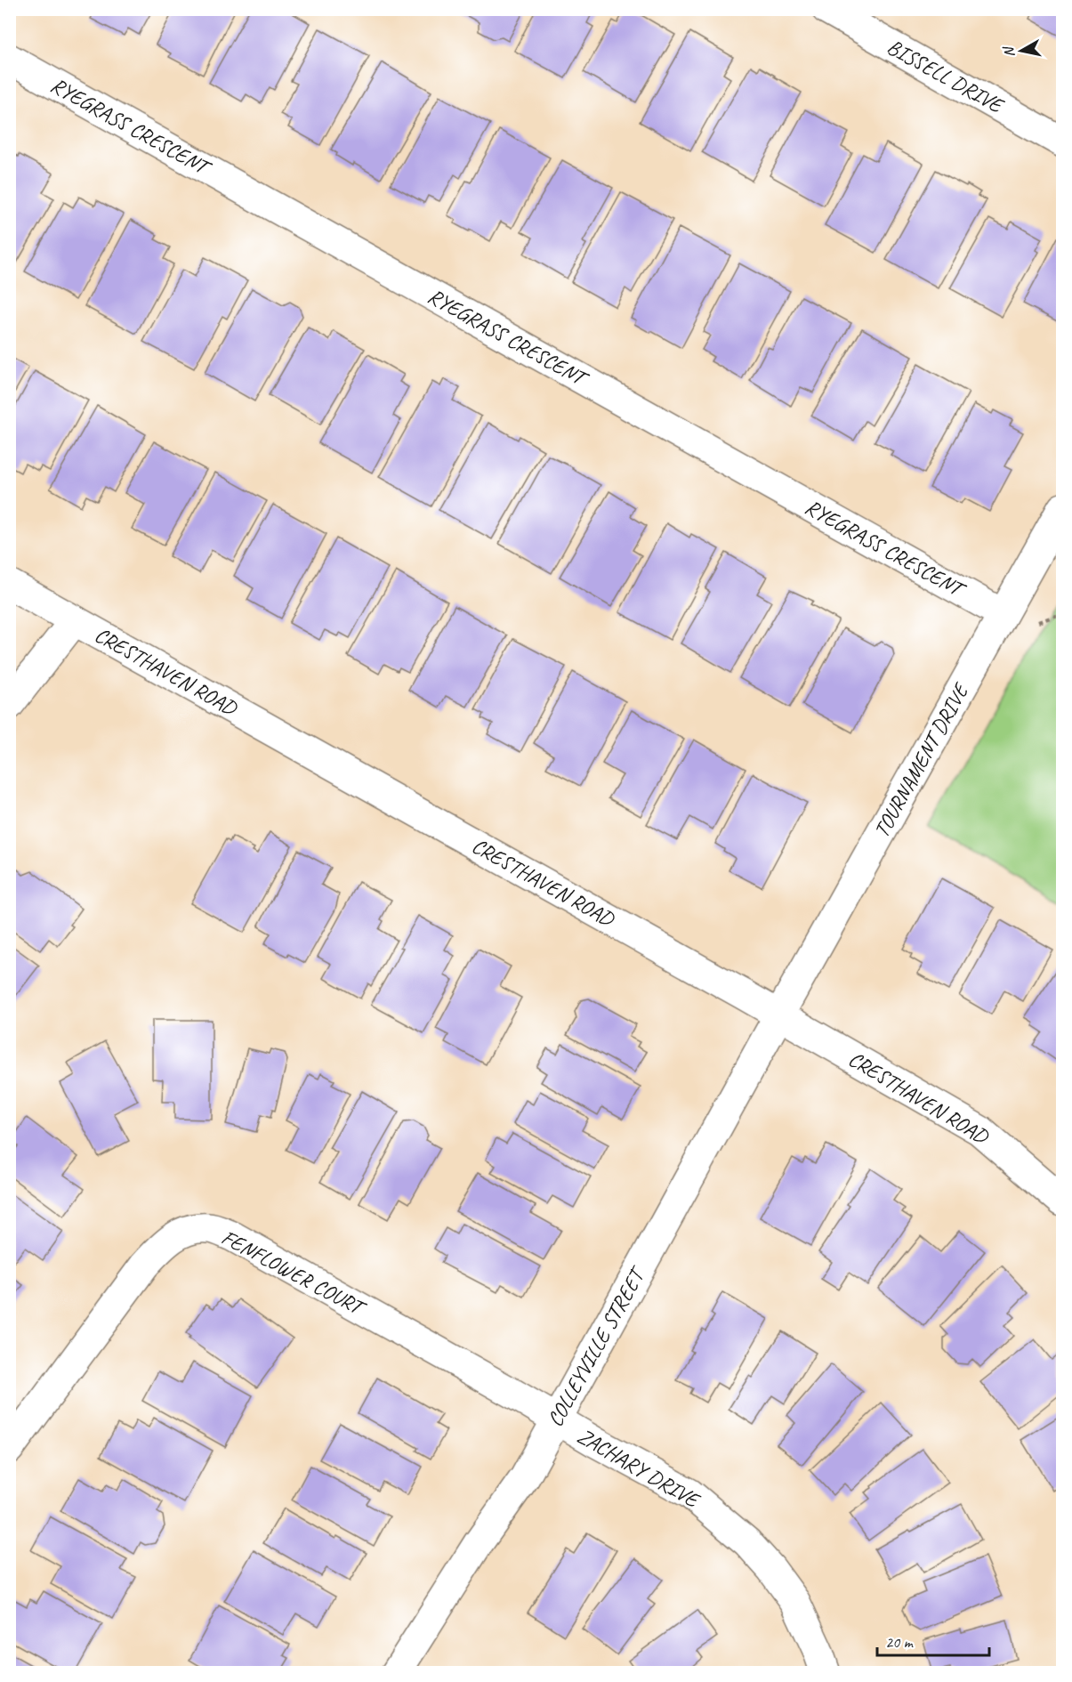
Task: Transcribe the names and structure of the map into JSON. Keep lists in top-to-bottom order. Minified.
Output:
{"streets":{"street":["BISSELL DRIVE","RYEGRASS CRESCENT","CRESTHAVEN ROAD","TOURNAMENT DRIVE","FENFLOWER COURT","COLLEYVILLE STREET","ZACHARY DRIVE"]},"crossings":[["RYEGRASS CRESCENT","TOURNAMENT DRIVE"],["CRESTHAVEN ROAD","TOURNAMENT DRIVE"],["CRESTHAVEN ROAD","COLLEYVILLE STREET"],["TOURNAMENT DRIVE","COLLEYVILLE STREET"],["FENFLOWER COURT","COLLEYVILLE STREET"],["FENFLOWER COURT","ZACHARY DRIVE"],["COLLEYVILLE STREET","ZACHARY DRIVE"]],"scale_bar":"20 m","north":"left"}
